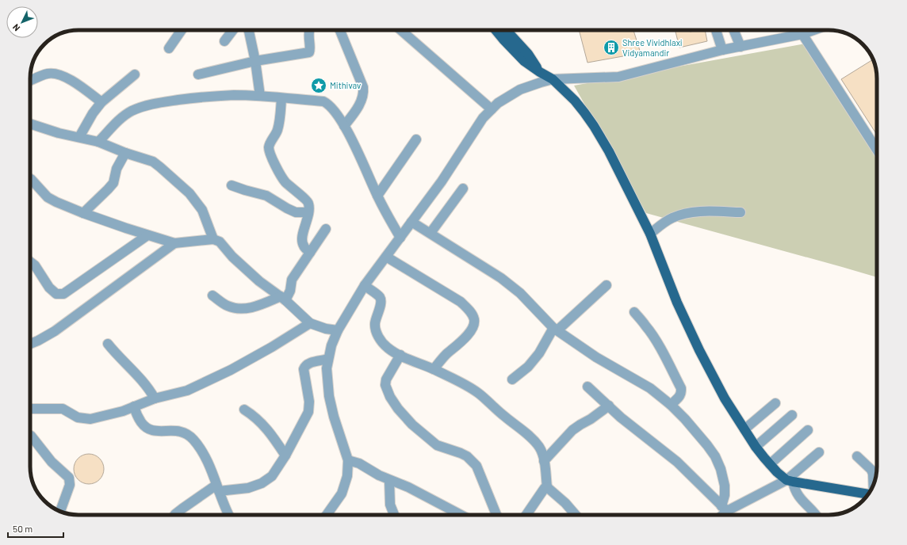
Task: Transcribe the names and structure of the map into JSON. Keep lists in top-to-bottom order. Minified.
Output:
{"places":{"building":["Shree Vividhlaxi Vidyamandir"],"place":["Mithivav"]},"scale_bar":"50 m","north":"bottom left"}
